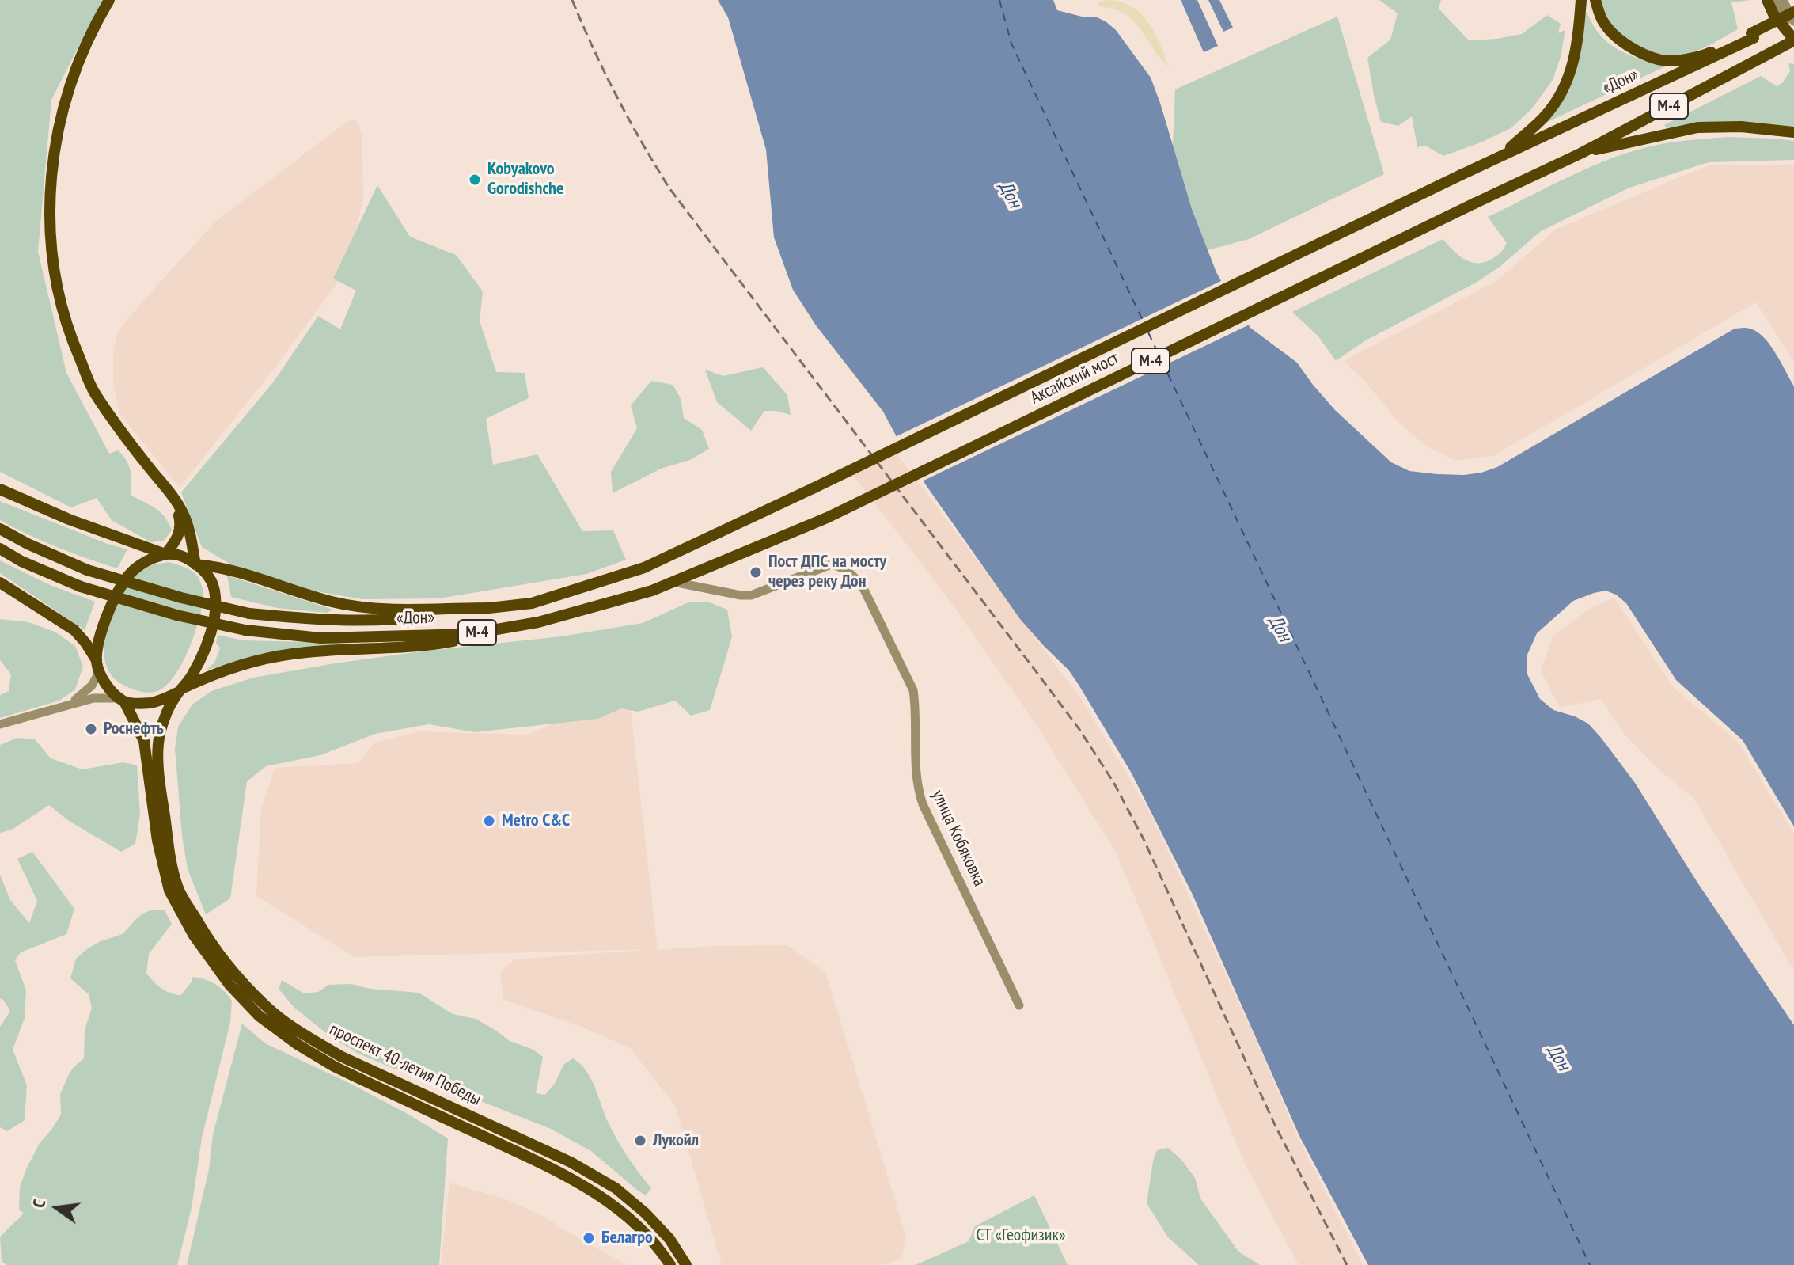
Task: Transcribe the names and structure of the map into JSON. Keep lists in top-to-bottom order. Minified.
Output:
{"streets":{"main road":["«Дон»","М-4","Аксайский мост","проспект 40-летия Победы"],"street":["улица Кобяковка"]},"crossings":[["«Дон»","Аксайский мост"],["«Дон»","улица Кобяковка"],["М-4","Аксайский мост"]],"water":["Дон"],"parks":["СТ «Геофизик»"],"places":["Kobyakovo Gorodishche","Пост ДПС на мосту через реку Дон","Роснефть","Metro C&C","Лукойл","Белагро"],"north":"left"}
